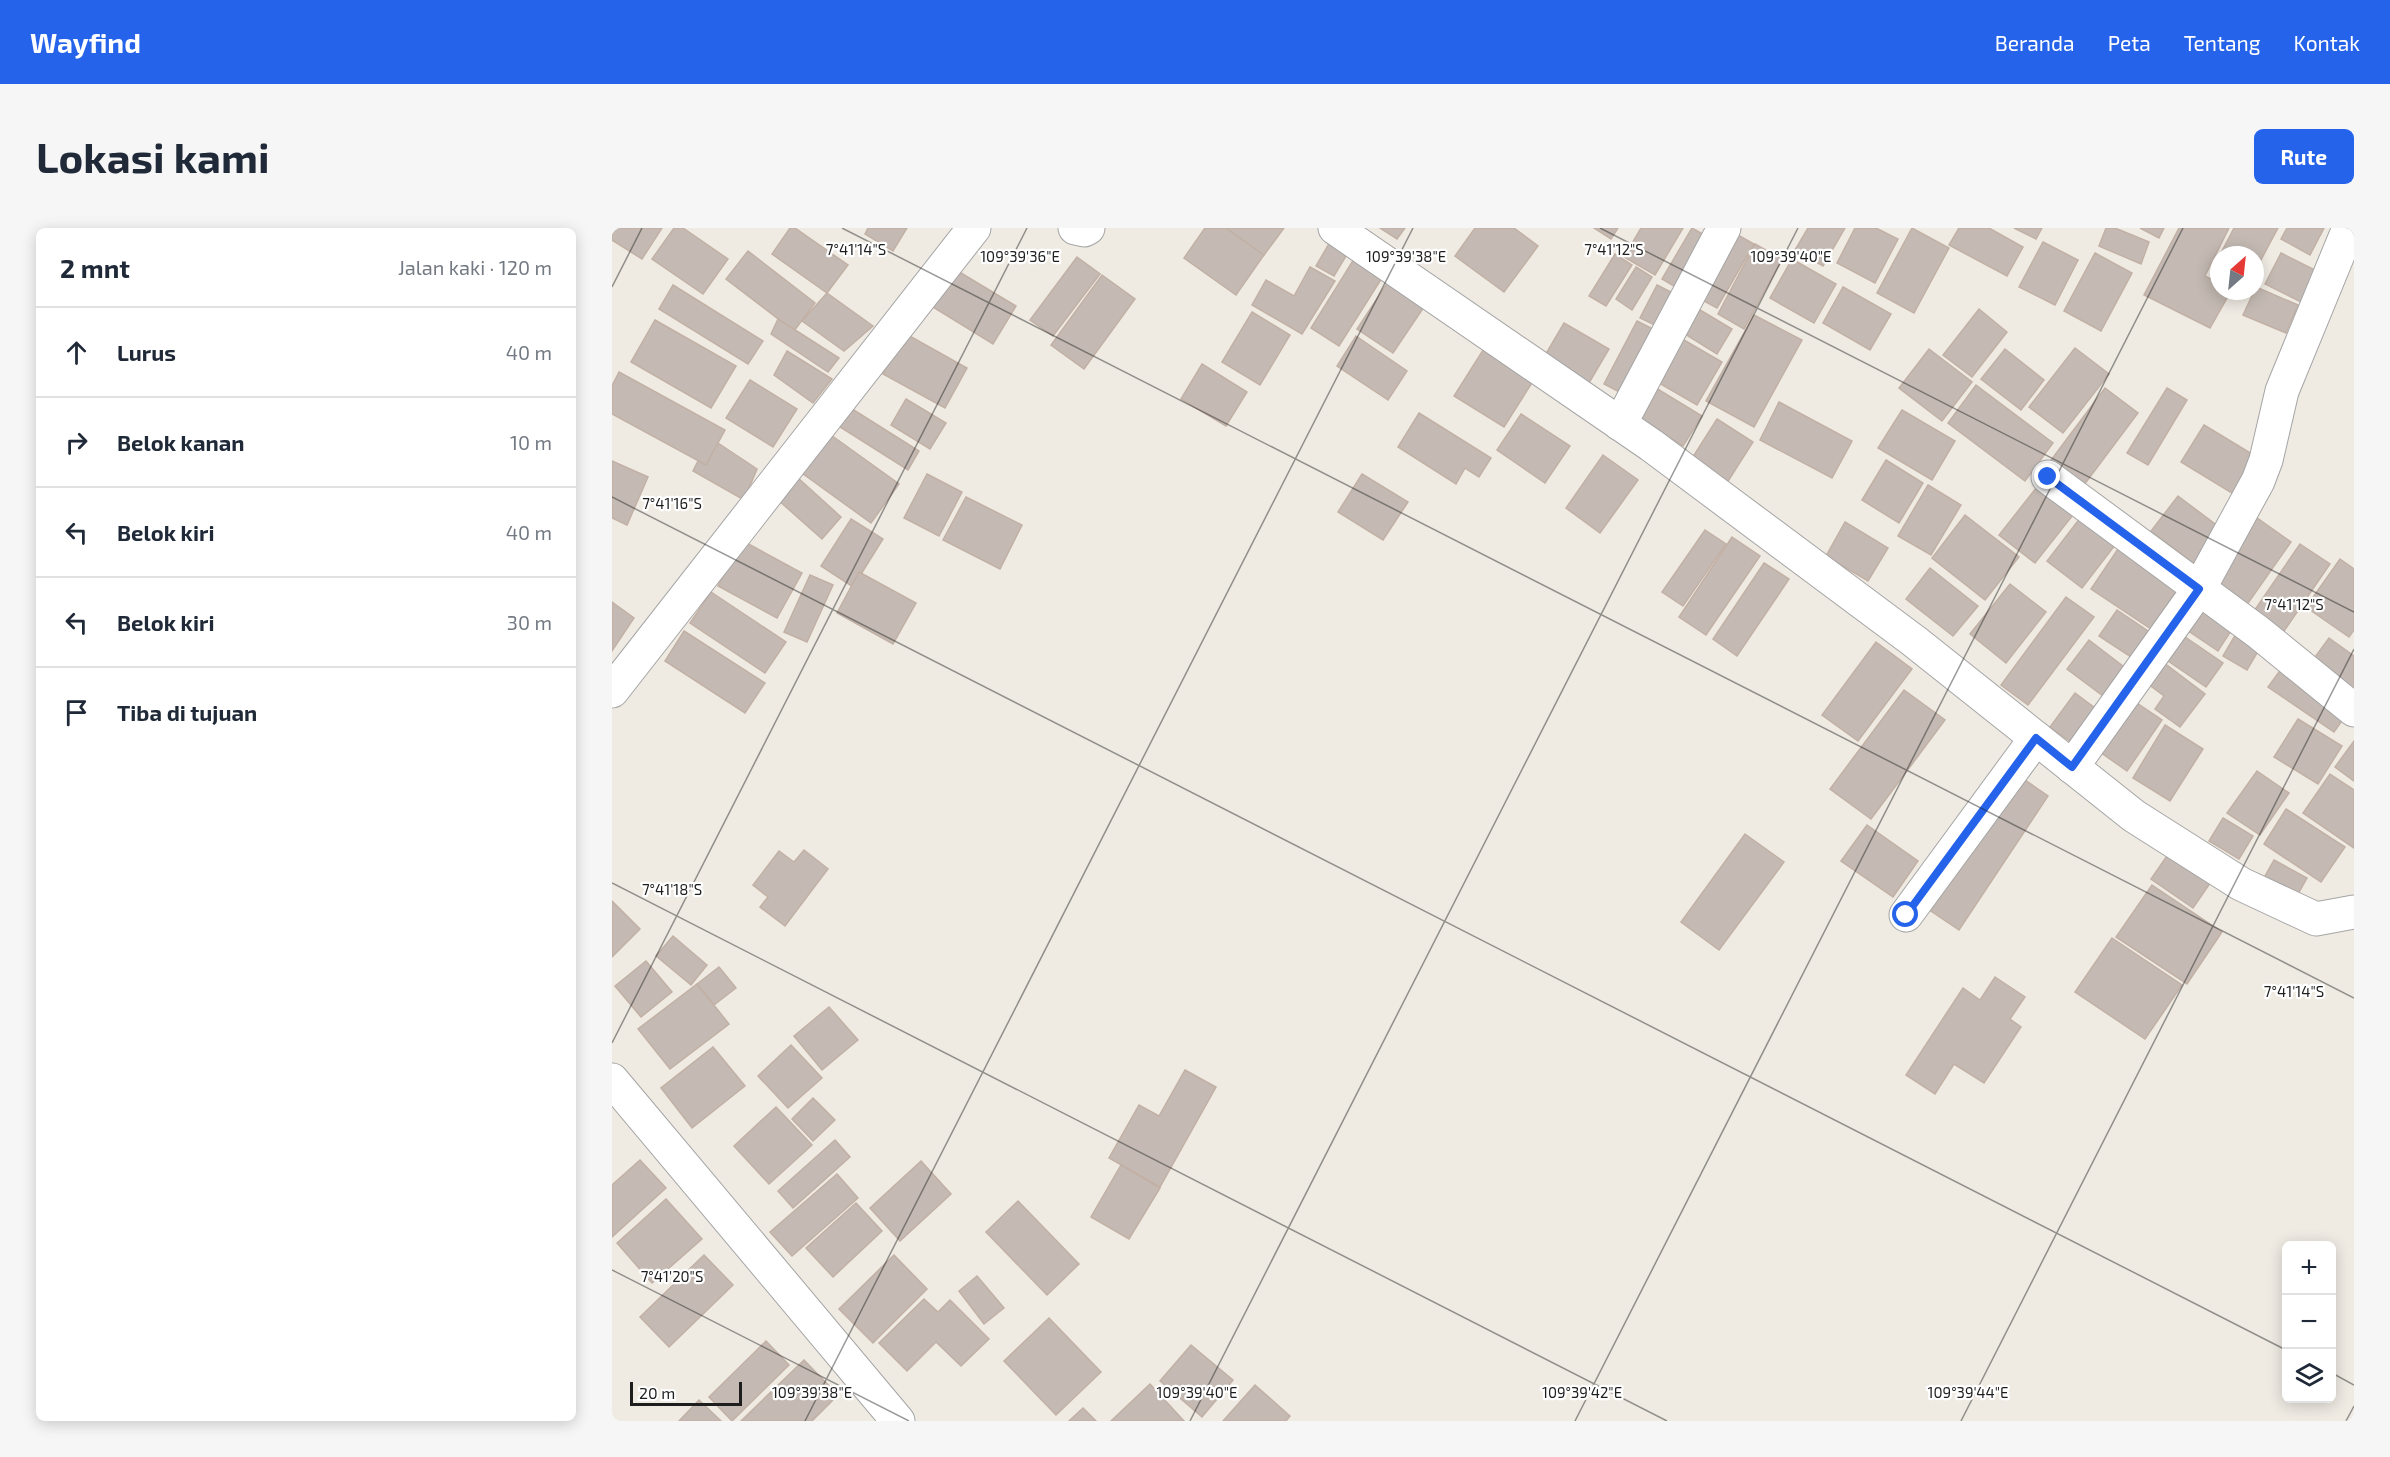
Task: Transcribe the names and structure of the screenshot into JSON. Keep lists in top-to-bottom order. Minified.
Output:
{"scale_bar":"20 m","north":"top right","page":{"header":"Wayfind","nav":["Beranda","Peta","Tentang","Kontak"],"buttons":"Rute","title":"Lokasi kami","heading":["2 mnt","Jalan kaki · 120 m"],"list":[["Lurus","40 m"],["Belok kanan","10 m"],["Belok kiri","40 m"],["Belok kiri","30 m"],"Tiba di tujuan"],"map_buttons":["+","−"],"scale":"20 m"},"coordinates":["7°41'14\"S","7°41'12\"S","109°39'36\"E","109°39'38\"E","109°39'40\"E","7°41'16\"S","7°41'18\"S","7°41'20\"S","109°39'42\"E","109°39'44\"E"]}
